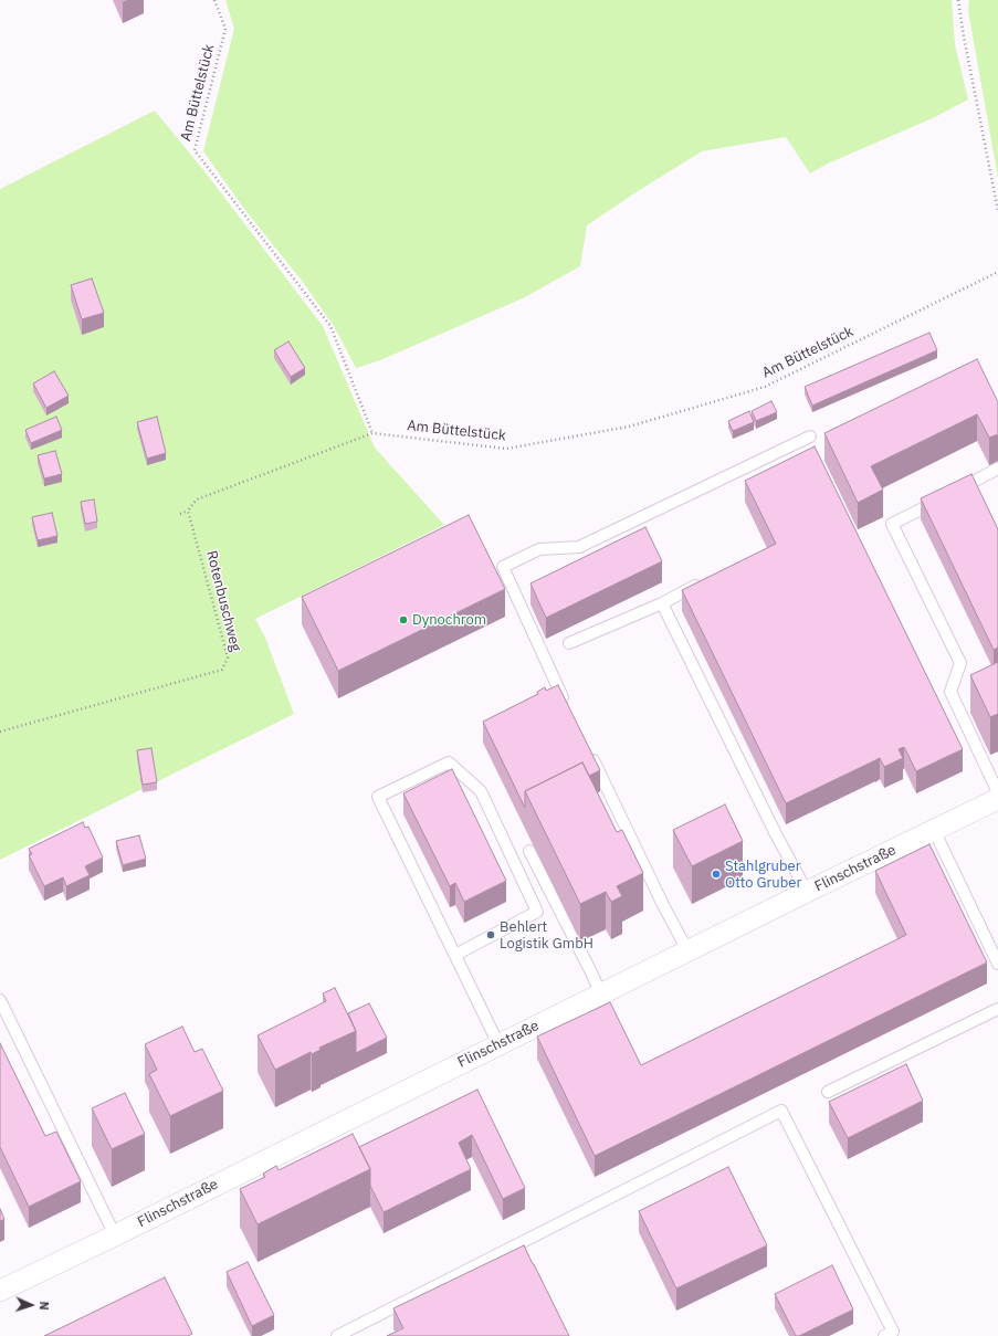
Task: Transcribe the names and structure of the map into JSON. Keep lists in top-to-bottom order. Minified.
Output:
{"streets":{"street":["Flinschstraße"],"path":["Am Büttelstück","Rotenbuschweg"]},"places":["Dynochrom","Stahlgruber Otto Gruber","Behlert Logistik GmbH"],"north":"right"}
